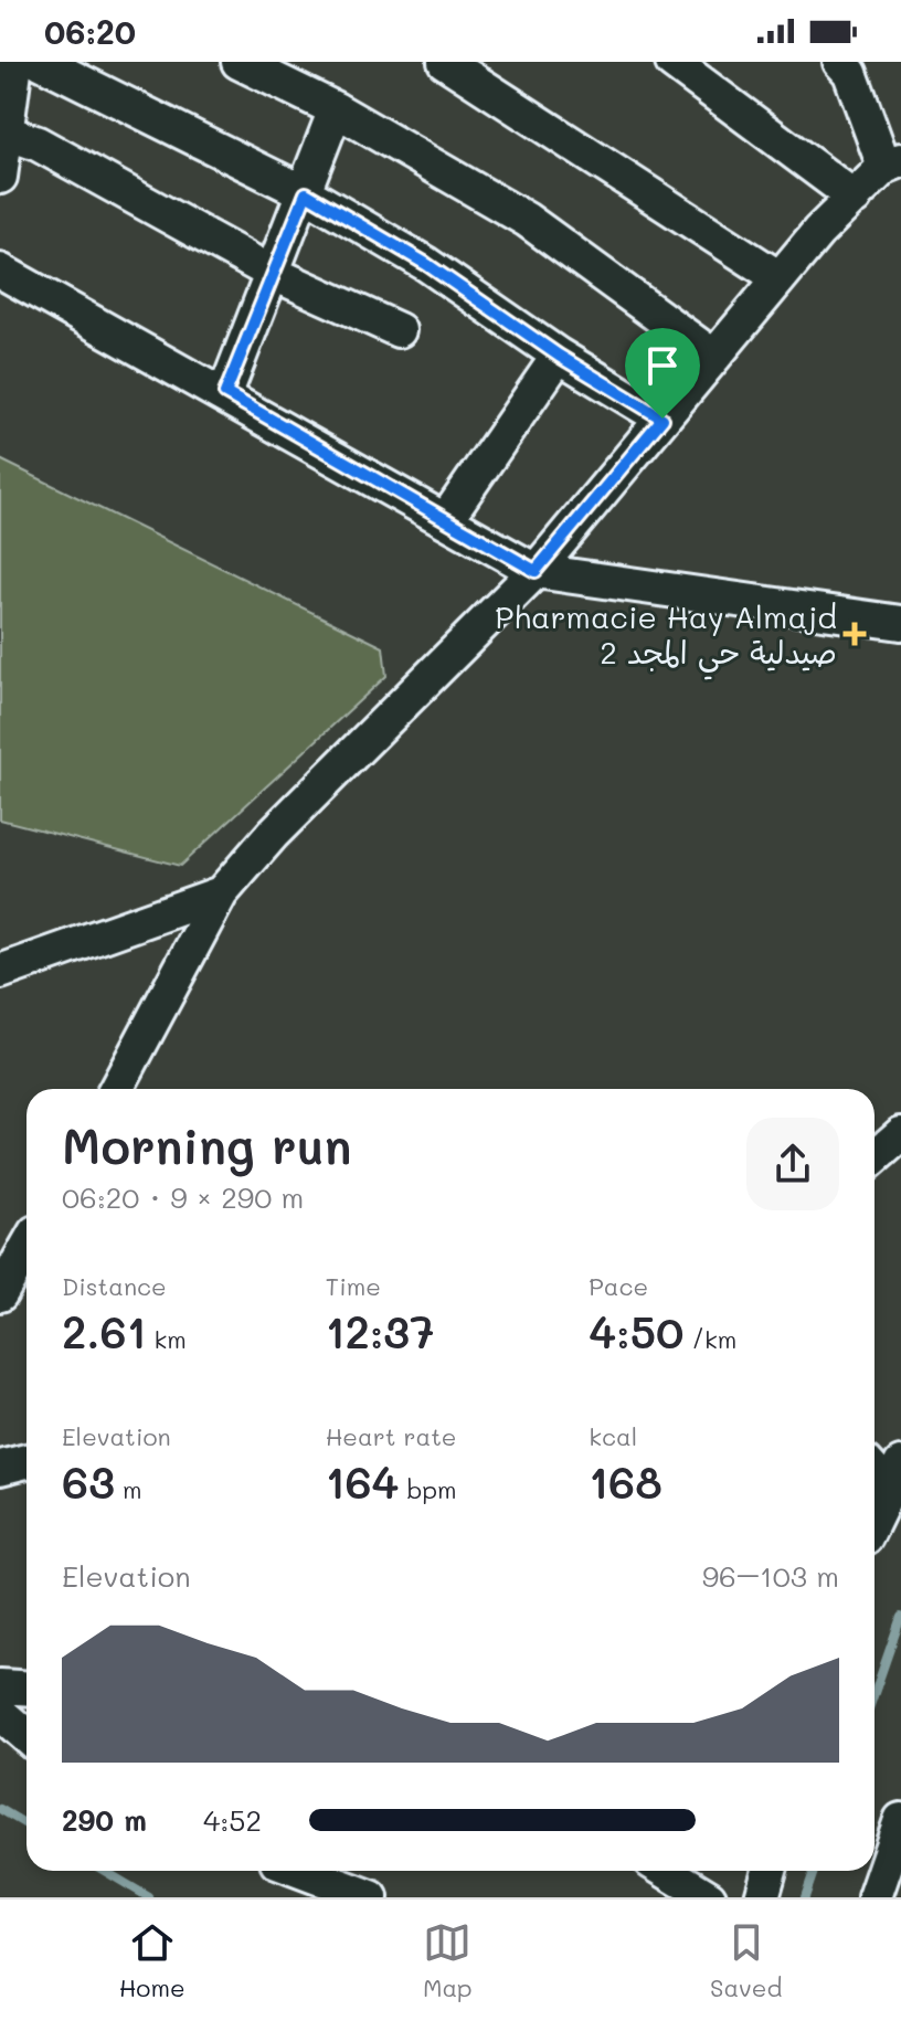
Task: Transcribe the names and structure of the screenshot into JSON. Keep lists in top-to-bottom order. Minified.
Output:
{"places":{"health":["Pharmacie Hay Almajd 2 صيدلية حي المجد"]},"page":{"status":"06:20","heading":["Morning run","06:20 · 9 × 290 m"],"stats":[["Distance","2.61 km"],["Time","12:37"],["Pace","4:50 /km"],["Elevation","63 m"],["Heart rate","164 bpm"],["kcal","168"]],"chart":["Elevation","96–103 m"],"list":[{"name":"290 m","note":"4:52"}],"tabs":["Home","Map","Saved"]}}
